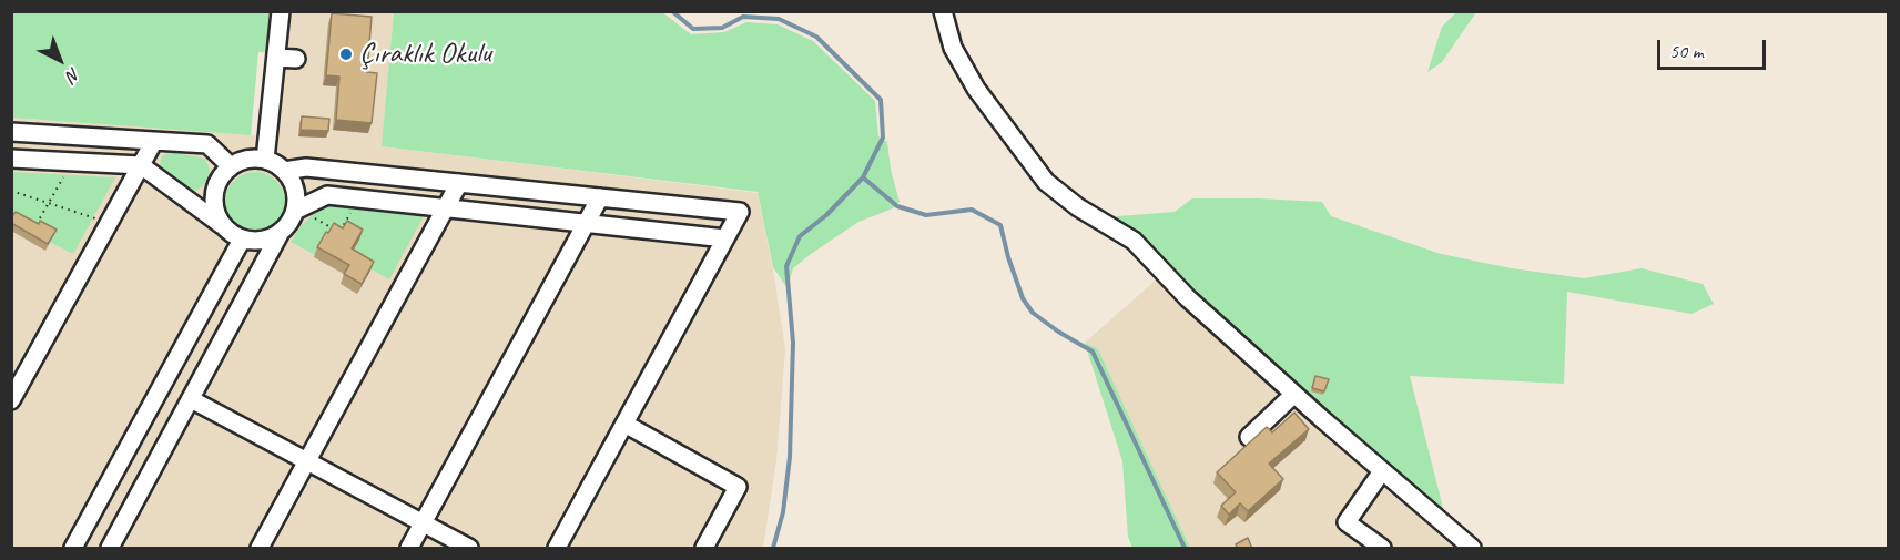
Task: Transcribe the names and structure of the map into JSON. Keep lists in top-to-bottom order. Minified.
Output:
{"places":["Çıraklık Okulu"],"scale_bar":"50 m","north":"bottom right"}
